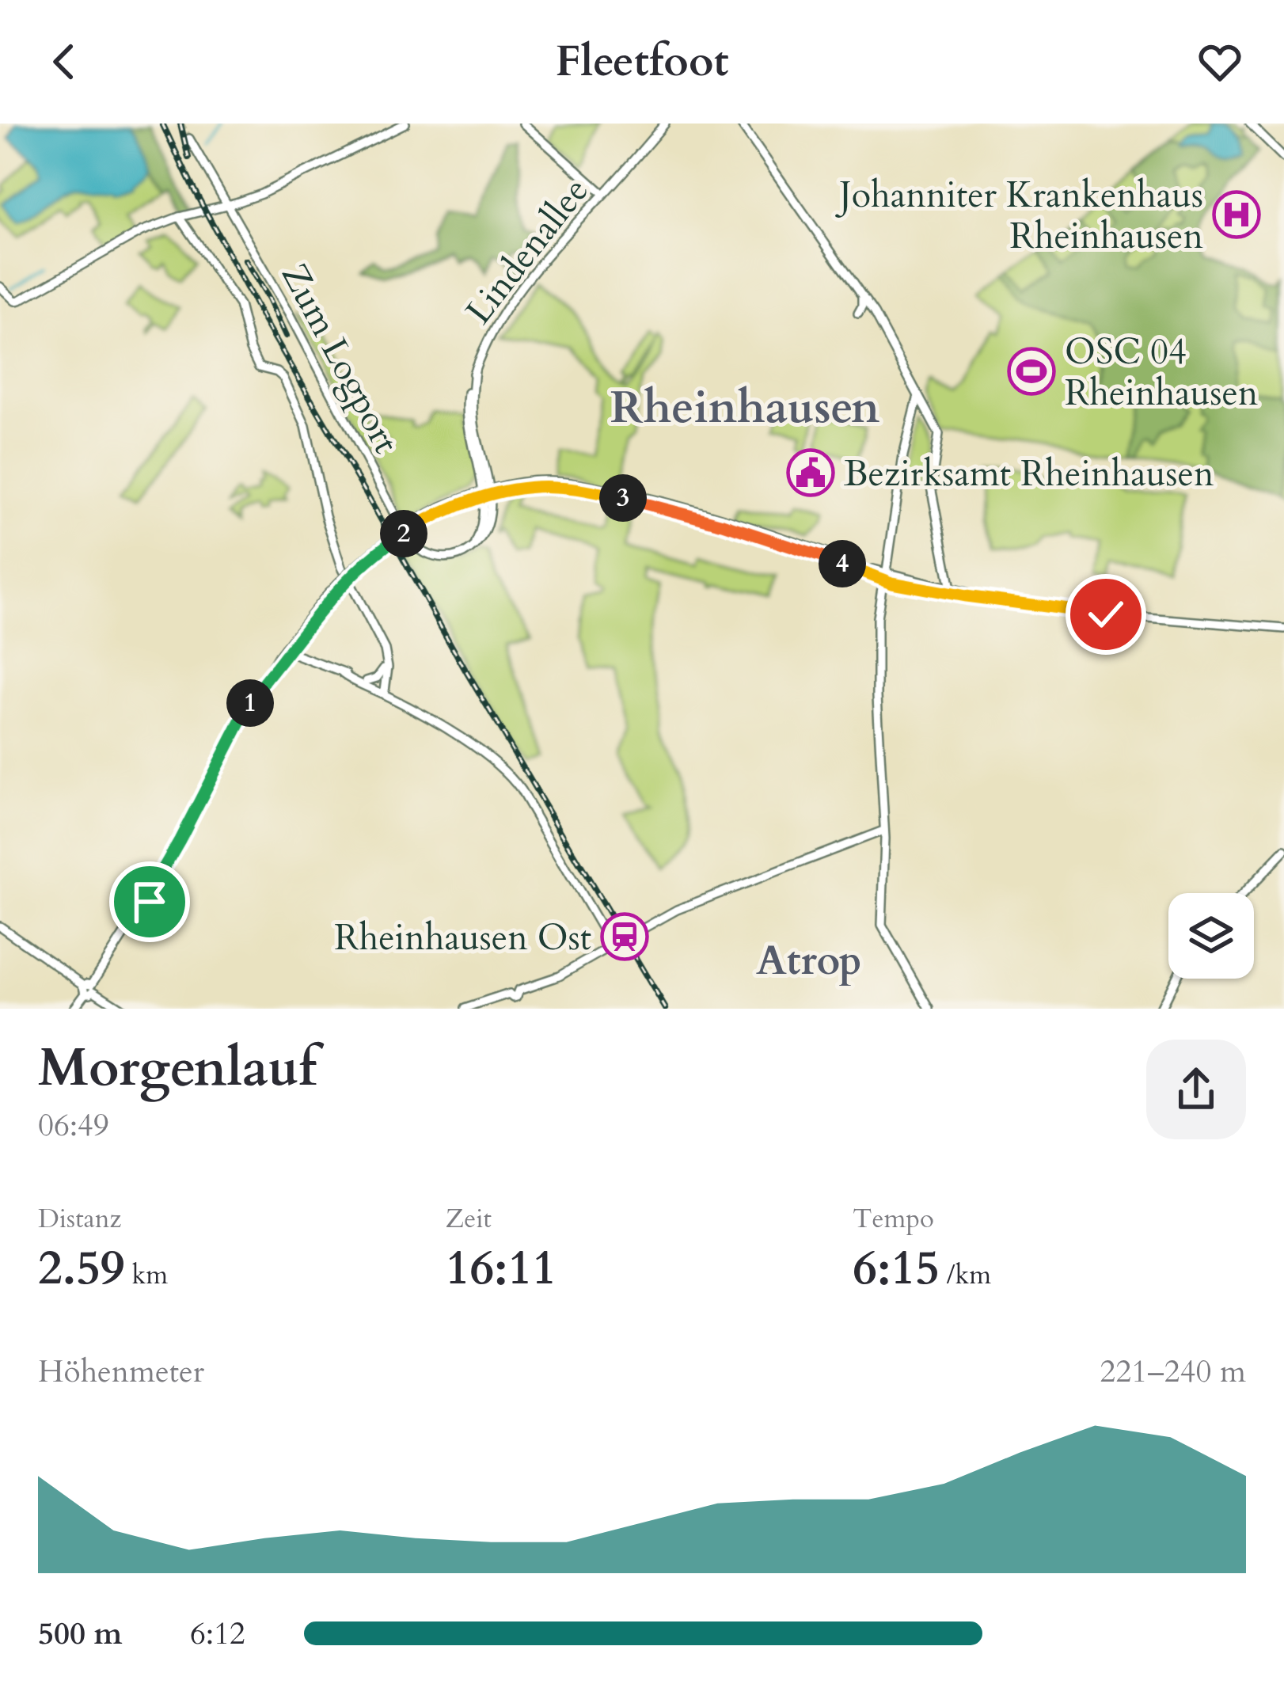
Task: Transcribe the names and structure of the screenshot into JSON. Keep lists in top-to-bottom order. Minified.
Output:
{"streets":{"main road":["Lindenallee","Zum Logport"]},"crossings":[["Lindenallee","Zum Logport"]],"districts":["Rheinhausen","Atrop"],"places":{"hospital":["Johanniter Krankenhaus Rheinhausen"],"sports":["OSC 04 Rheinhausen"],"public building":["Bezirksamt Rheinhausen"],"station":["Rheinhausen Ost"]},"page":{"header":"Fleetfoot","pins":["3","2","4","1"],"heading":["Morgenlauf","06:49"],"stats":[["Distanz","2.59 km"],["Zeit","16:11"],["Tempo","6:15 /km"]],"chart":["Höhenmeter","221–240 m"],"list":[{"name":"500 m","note":"6:12"}]}}
